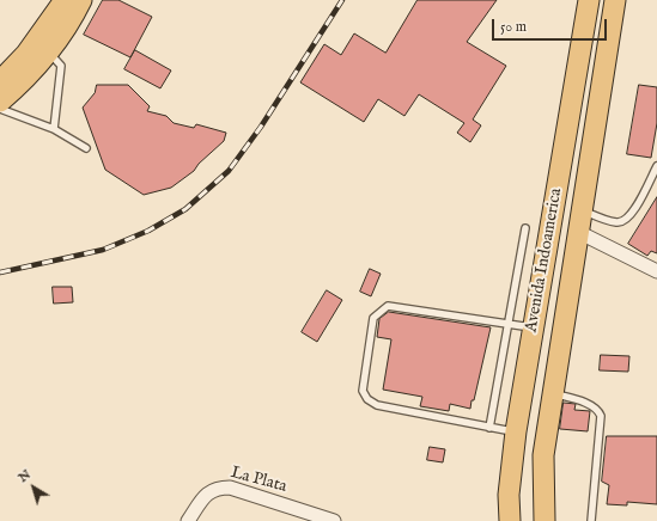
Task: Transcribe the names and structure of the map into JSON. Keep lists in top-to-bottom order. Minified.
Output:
{"streets":{"main road":["Avenida Indoamerica"],"street":["La Plata"]},"scale_bar":"50 m","north":"top left"}
